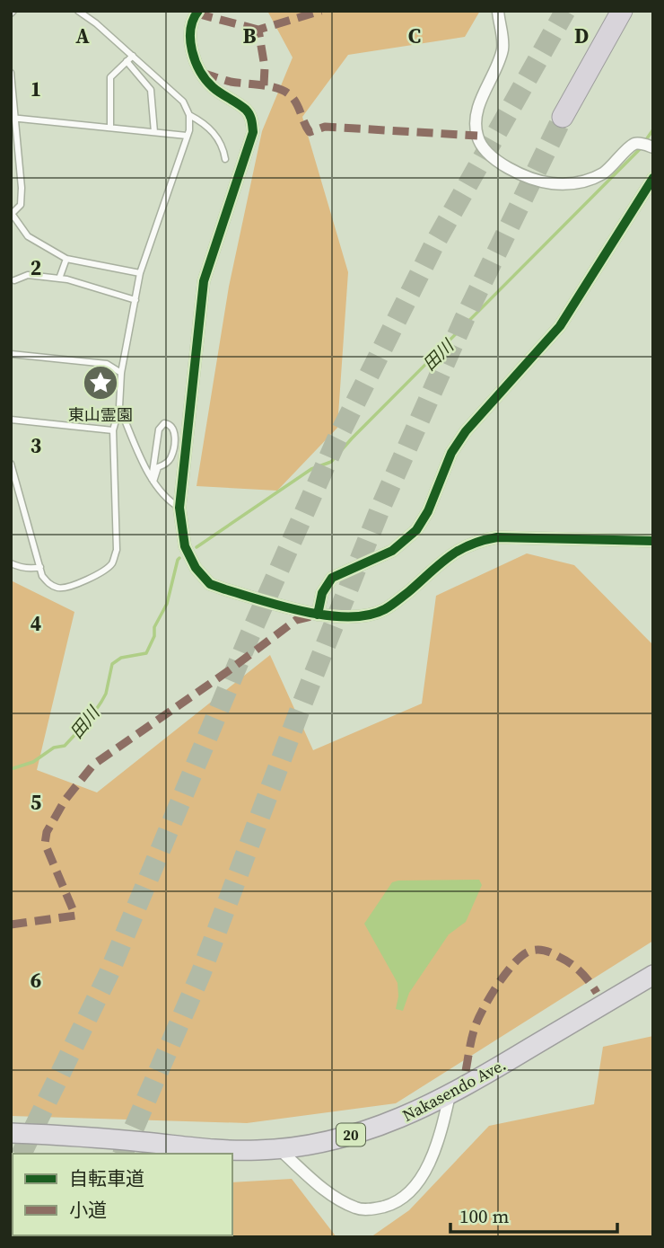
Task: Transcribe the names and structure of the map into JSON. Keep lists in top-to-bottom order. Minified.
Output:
{"streets":{"highway":["Nakasendo Ave.","20"]},"water":["田川"],"places":{"place":["東山霊園"]},"legend":["自転車道","小道"],"scale_bar":"100 m","grid":{"columns":["A","B","C","D"],"rows":["1","2","3","4","5","6"]}}
